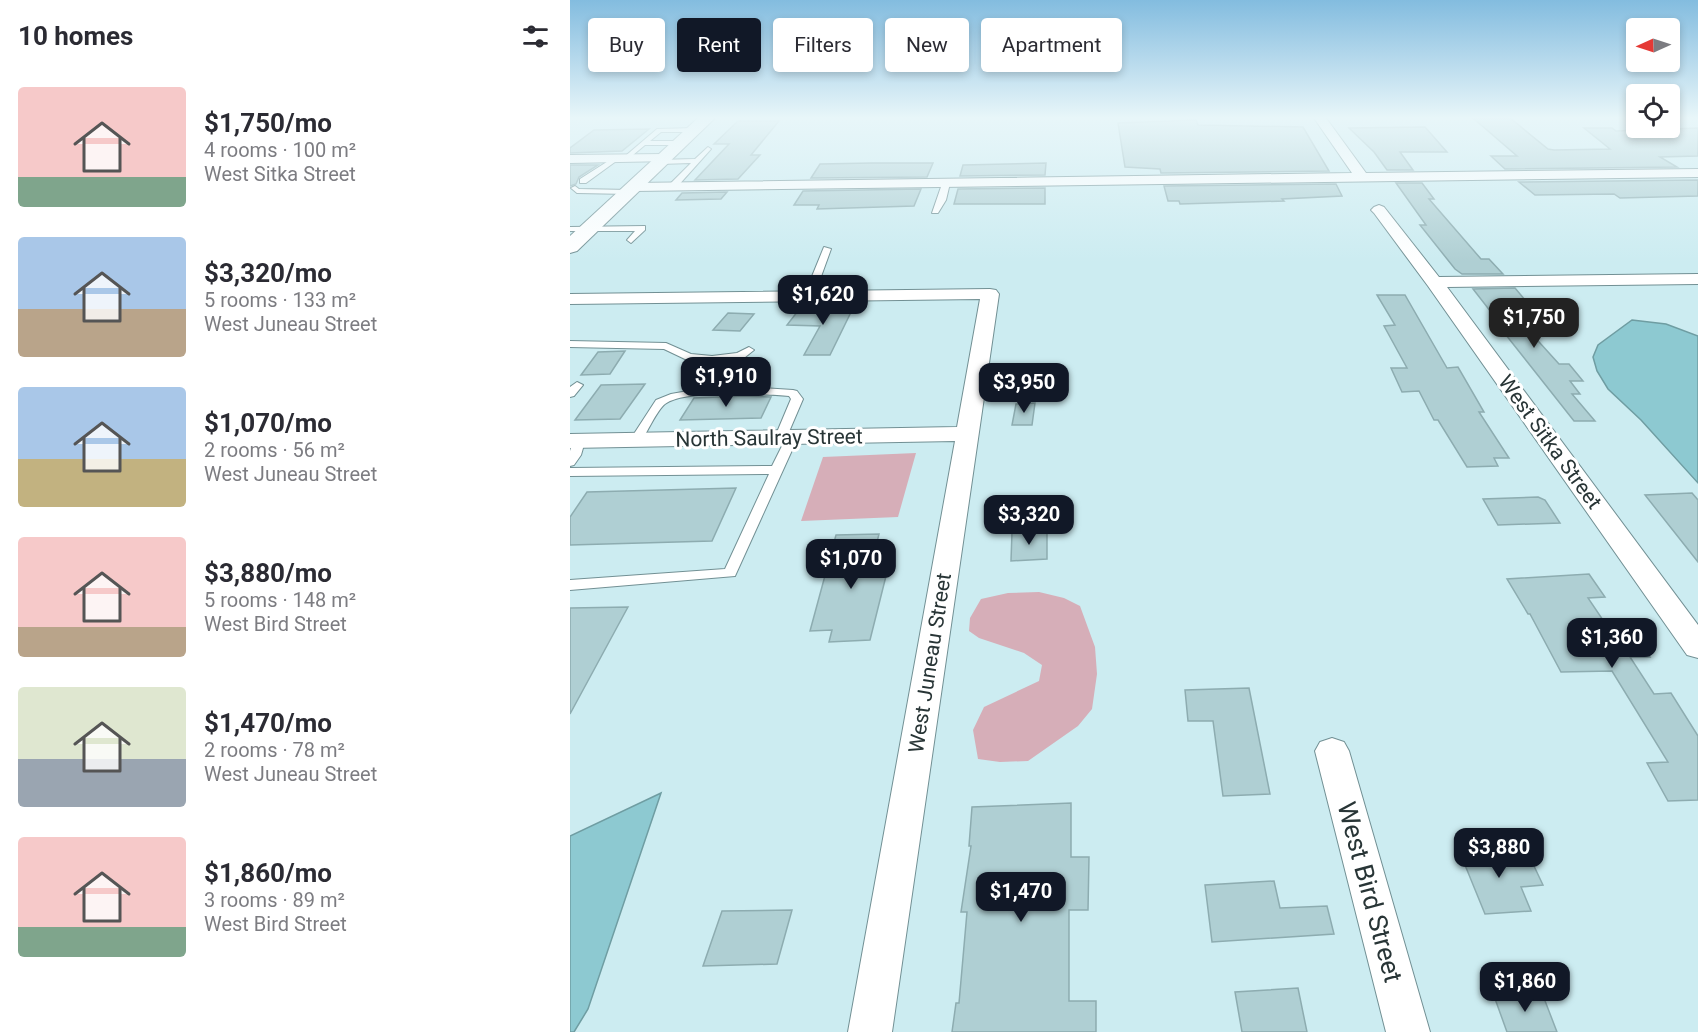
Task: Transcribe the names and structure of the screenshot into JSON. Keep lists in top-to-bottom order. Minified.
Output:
{"streets":{"street":["North Saulray Street","West Sitka Street","West Juneau Street","West Bird Street"]},"crossings":[["North Saulray Street","West Juneau Street"]],"north":"left","page":{"heading":"10 homes","chip":["Buy","Rent","Filters","New","Apartment"],"list":[{"name":"$1,750/mo","note":"4 rooms · 100 m² · West Sitka Street"},{"name":"$3,320/mo","note":"5 rooms · 133 m² · West Juneau Street"},{"name":"$1,070/mo","note":"2 rooms · 56 m² · West Juneau Street"},{"name":"$3,880/mo","note":"5 rooms · 148 m² · West Bird Street"},{"name":"$1,470/mo","note":"2 rooms · 78 m² · West Juneau Street"},{"name":"$1,860/mo","note":"3 rooms · 89 m² · West Bird Street"}],"price":["$1,620","$1,750","$1,910","$3,950","$3,320","$1,070","$1,360","$3,880","$1,470","$1,860"]}}
